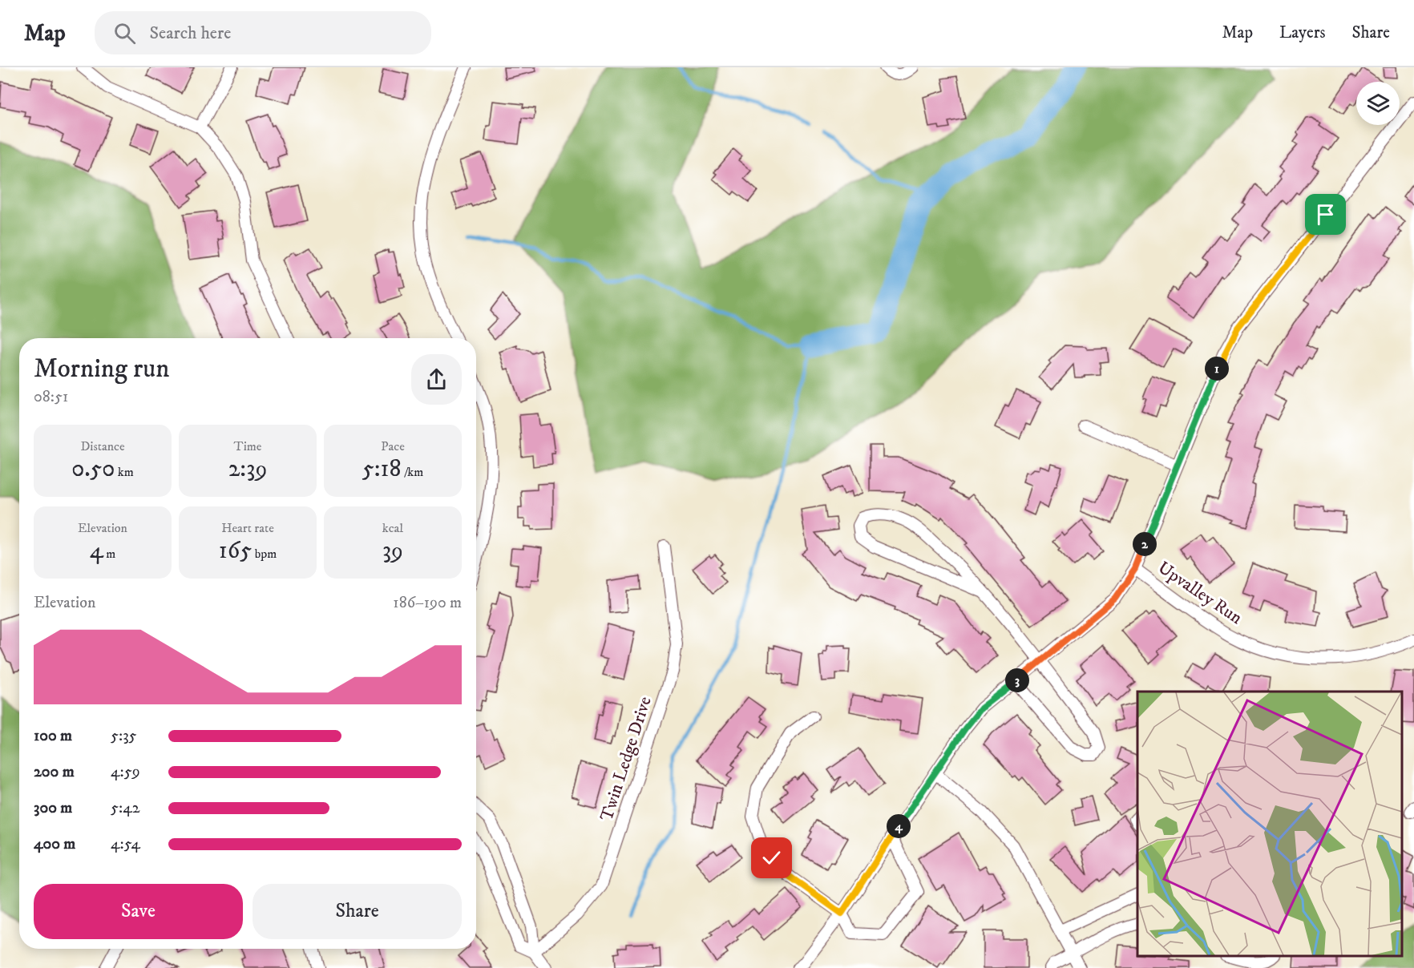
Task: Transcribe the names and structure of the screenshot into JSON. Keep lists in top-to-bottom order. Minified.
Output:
{"streets":{"street":["Upvalley Run","Twin Ledge Drive"]},"page":{"header":"Map","search":"Search here","nav":["Map","Layers","Share"],"heading":["Morning run","08:51"],"pins":["1","2","3","4"],"stats":[["Distance","0.50 km"],["Time","2:39"],["Pace","5:18 /km"],["Elevation","4 m"],["Heart rate","165 bpm"],["kcal","39"]],"chart":["Elevation","186–190 m"],"list":[{"name":"100 m","note":"5:35"},{"name":"200 m","note":"4:59"},{"name":"300 m","note":"5:42"},{"name":"400 m","note":"4:54"}],"buttons":["Save","Share"]}}
